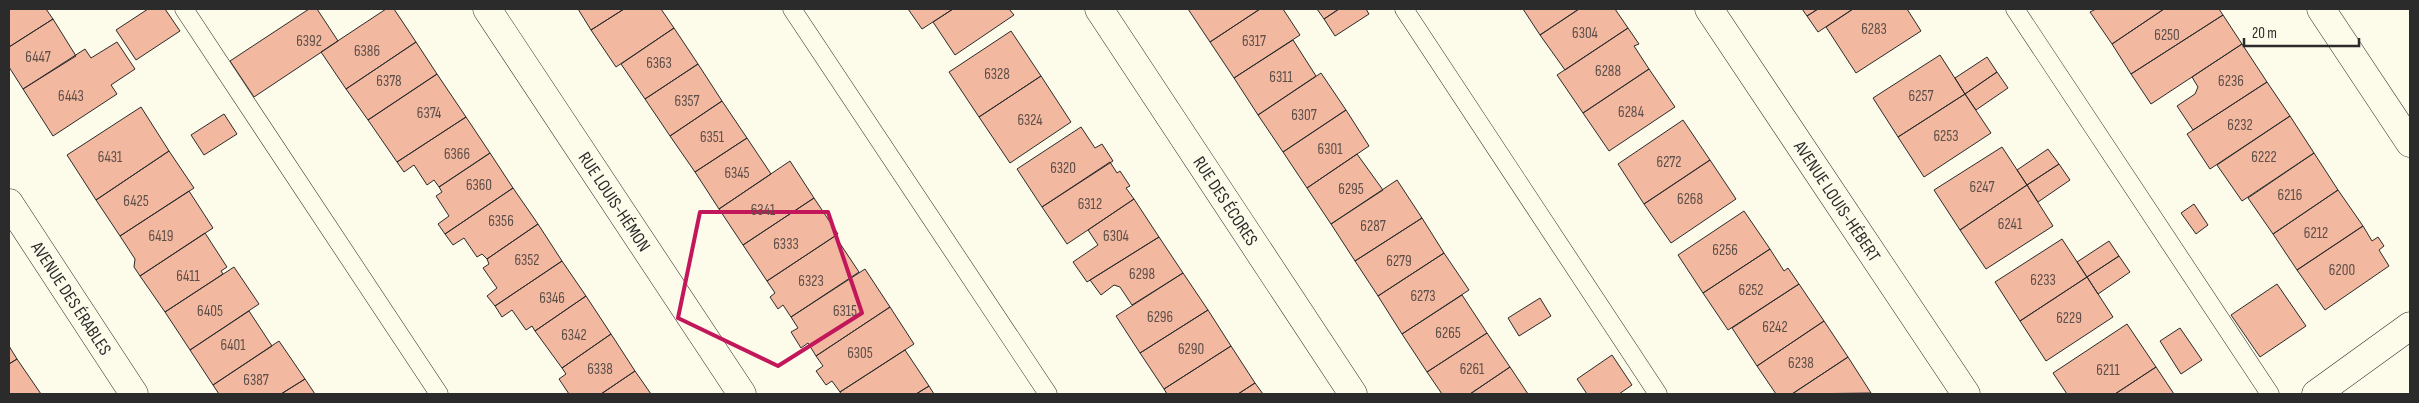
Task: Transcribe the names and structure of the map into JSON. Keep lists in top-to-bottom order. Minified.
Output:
{"streets":{"street":["RUE LOUIS-HÉMON","RUE DES ÉCORES","AVENUE LOUIS-HÉBERT","AVENUE DES ÉRABLES"]},"house_numbers":["6283","6304","6250","6392","6317","6386","6447","6363","6288","6328","6311","6378","6236","6443","6257","6357","6284","6374","6307","6324","6232","6253","6351","6301","6366","6431","6222","6272","6320","6345","6360","6247","6295","6216","6268","6425","6312","6341","6356","6241","6287","6212","6419","6304","6333","6256","6352","6279","6200","6298","6411","6233","6323","6252","6273","6346","6405","6315","6296","6229","6242","6265","6342","6401","6290","6305","6238","6338","6261","6211","6387"],"scale_bar":"20 m"}
